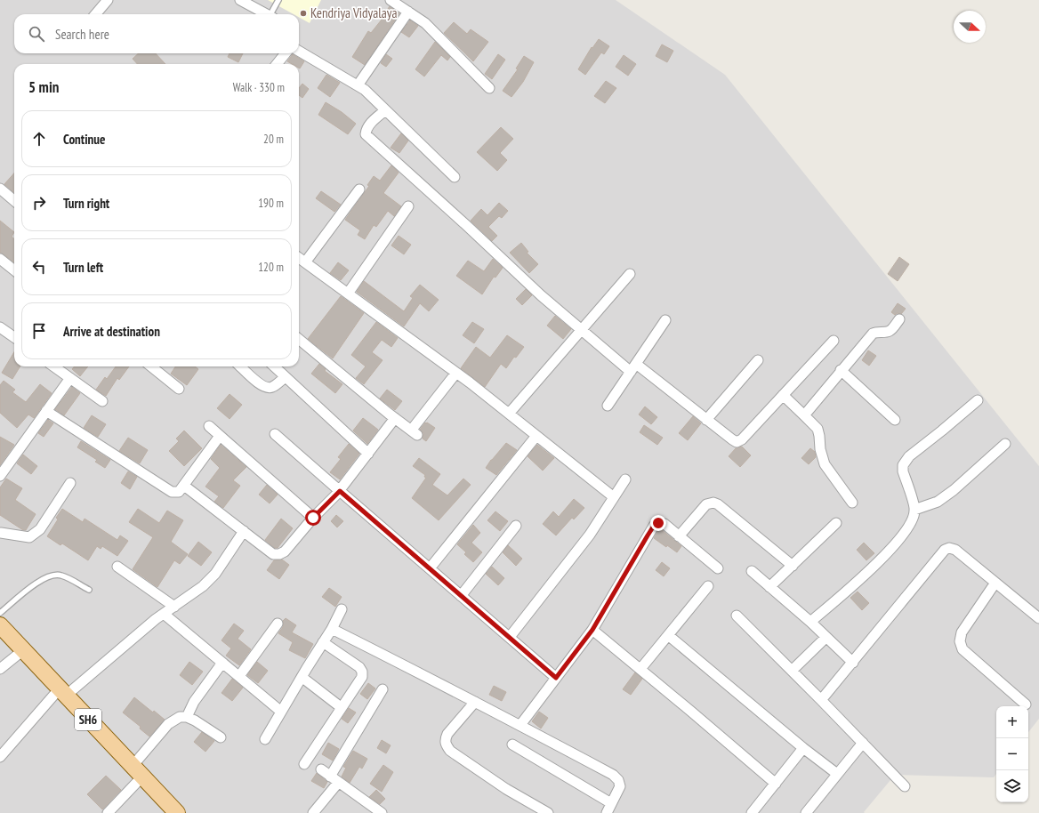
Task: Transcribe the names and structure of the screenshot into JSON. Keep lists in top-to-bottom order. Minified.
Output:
{"streets":{"main road":["SH6"]},"places":["Kendriya Vidyalaya"],"north":"right","page":{"search":"Search here","heading":["5 min","Walk · 330 m"],"list":[["Continue","20 m"],["Turn right","190 m"],["Turn left","120 m"],"Arrive at destination"],"map_buttons":["+","−"]}}
